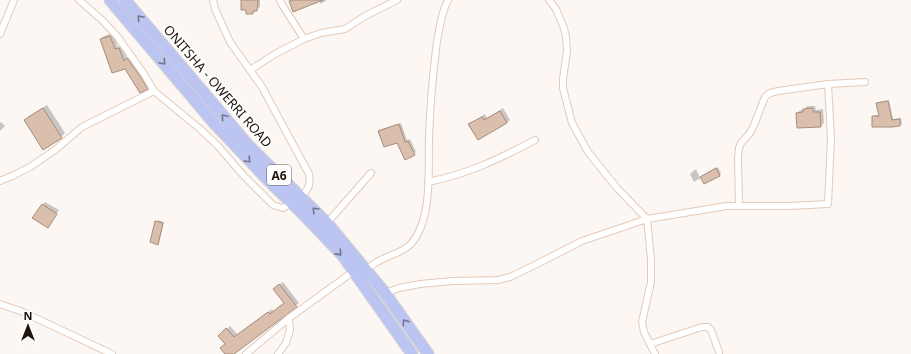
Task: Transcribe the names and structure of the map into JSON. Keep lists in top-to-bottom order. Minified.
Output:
{"streets":{"highway":["ONITSHA - OWERRI ROAD","A6"]},"north":"top"}
